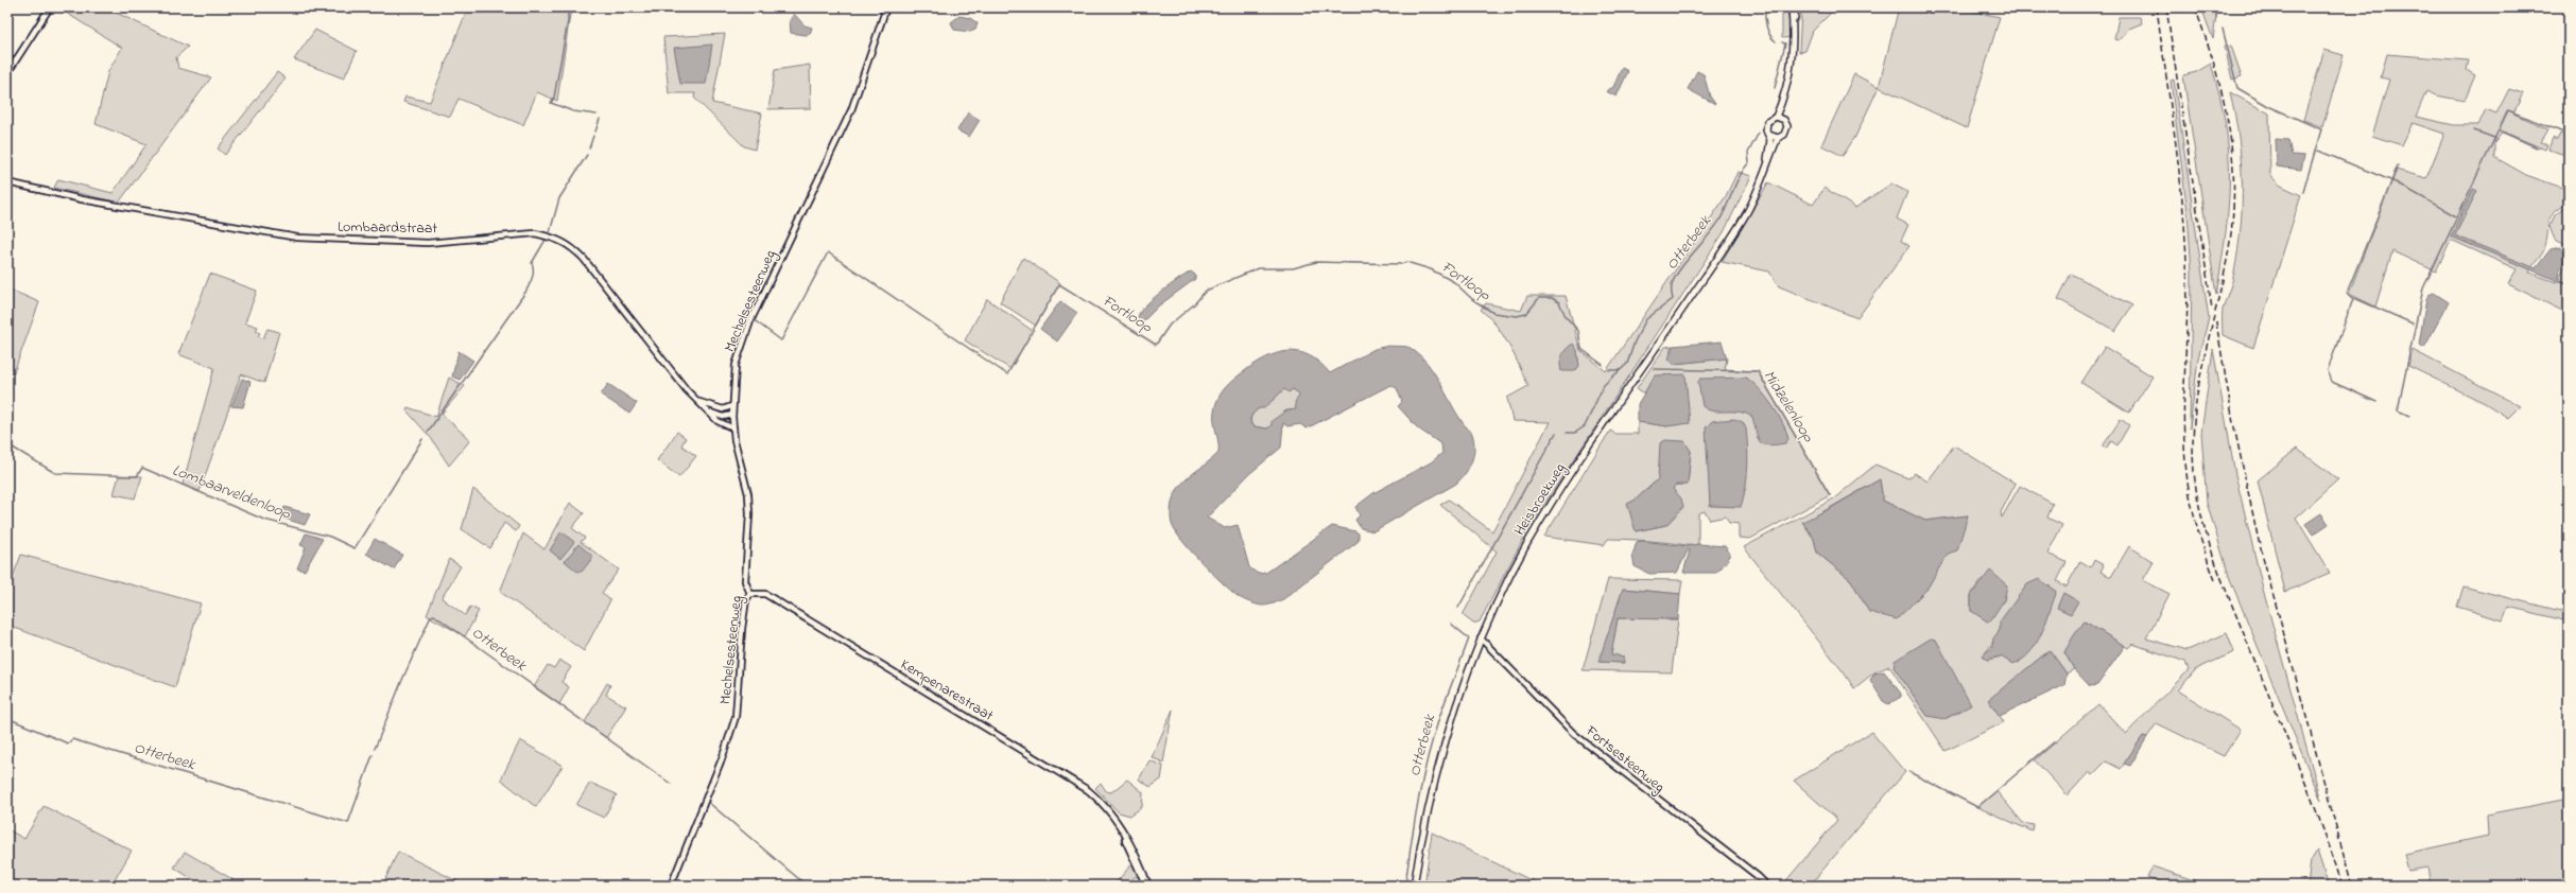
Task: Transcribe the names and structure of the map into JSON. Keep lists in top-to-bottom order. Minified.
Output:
{"streets":{"main road":["Heisbroekweg"],"street":["Lombaardstraat","Mechelsesteenweg","Kempenarestraat","Fortsesteenweg"]},"crossings":[["Lombaardstraat","Mechelsesteenweg"],["Mechelsesteenweg","Kempenarestraat"],["Heisbroekweg","Fortsesteenweg"]],"water":["Otterbeek","Fortloop","Midzelenloop","Lombaarveldenloop"]}
